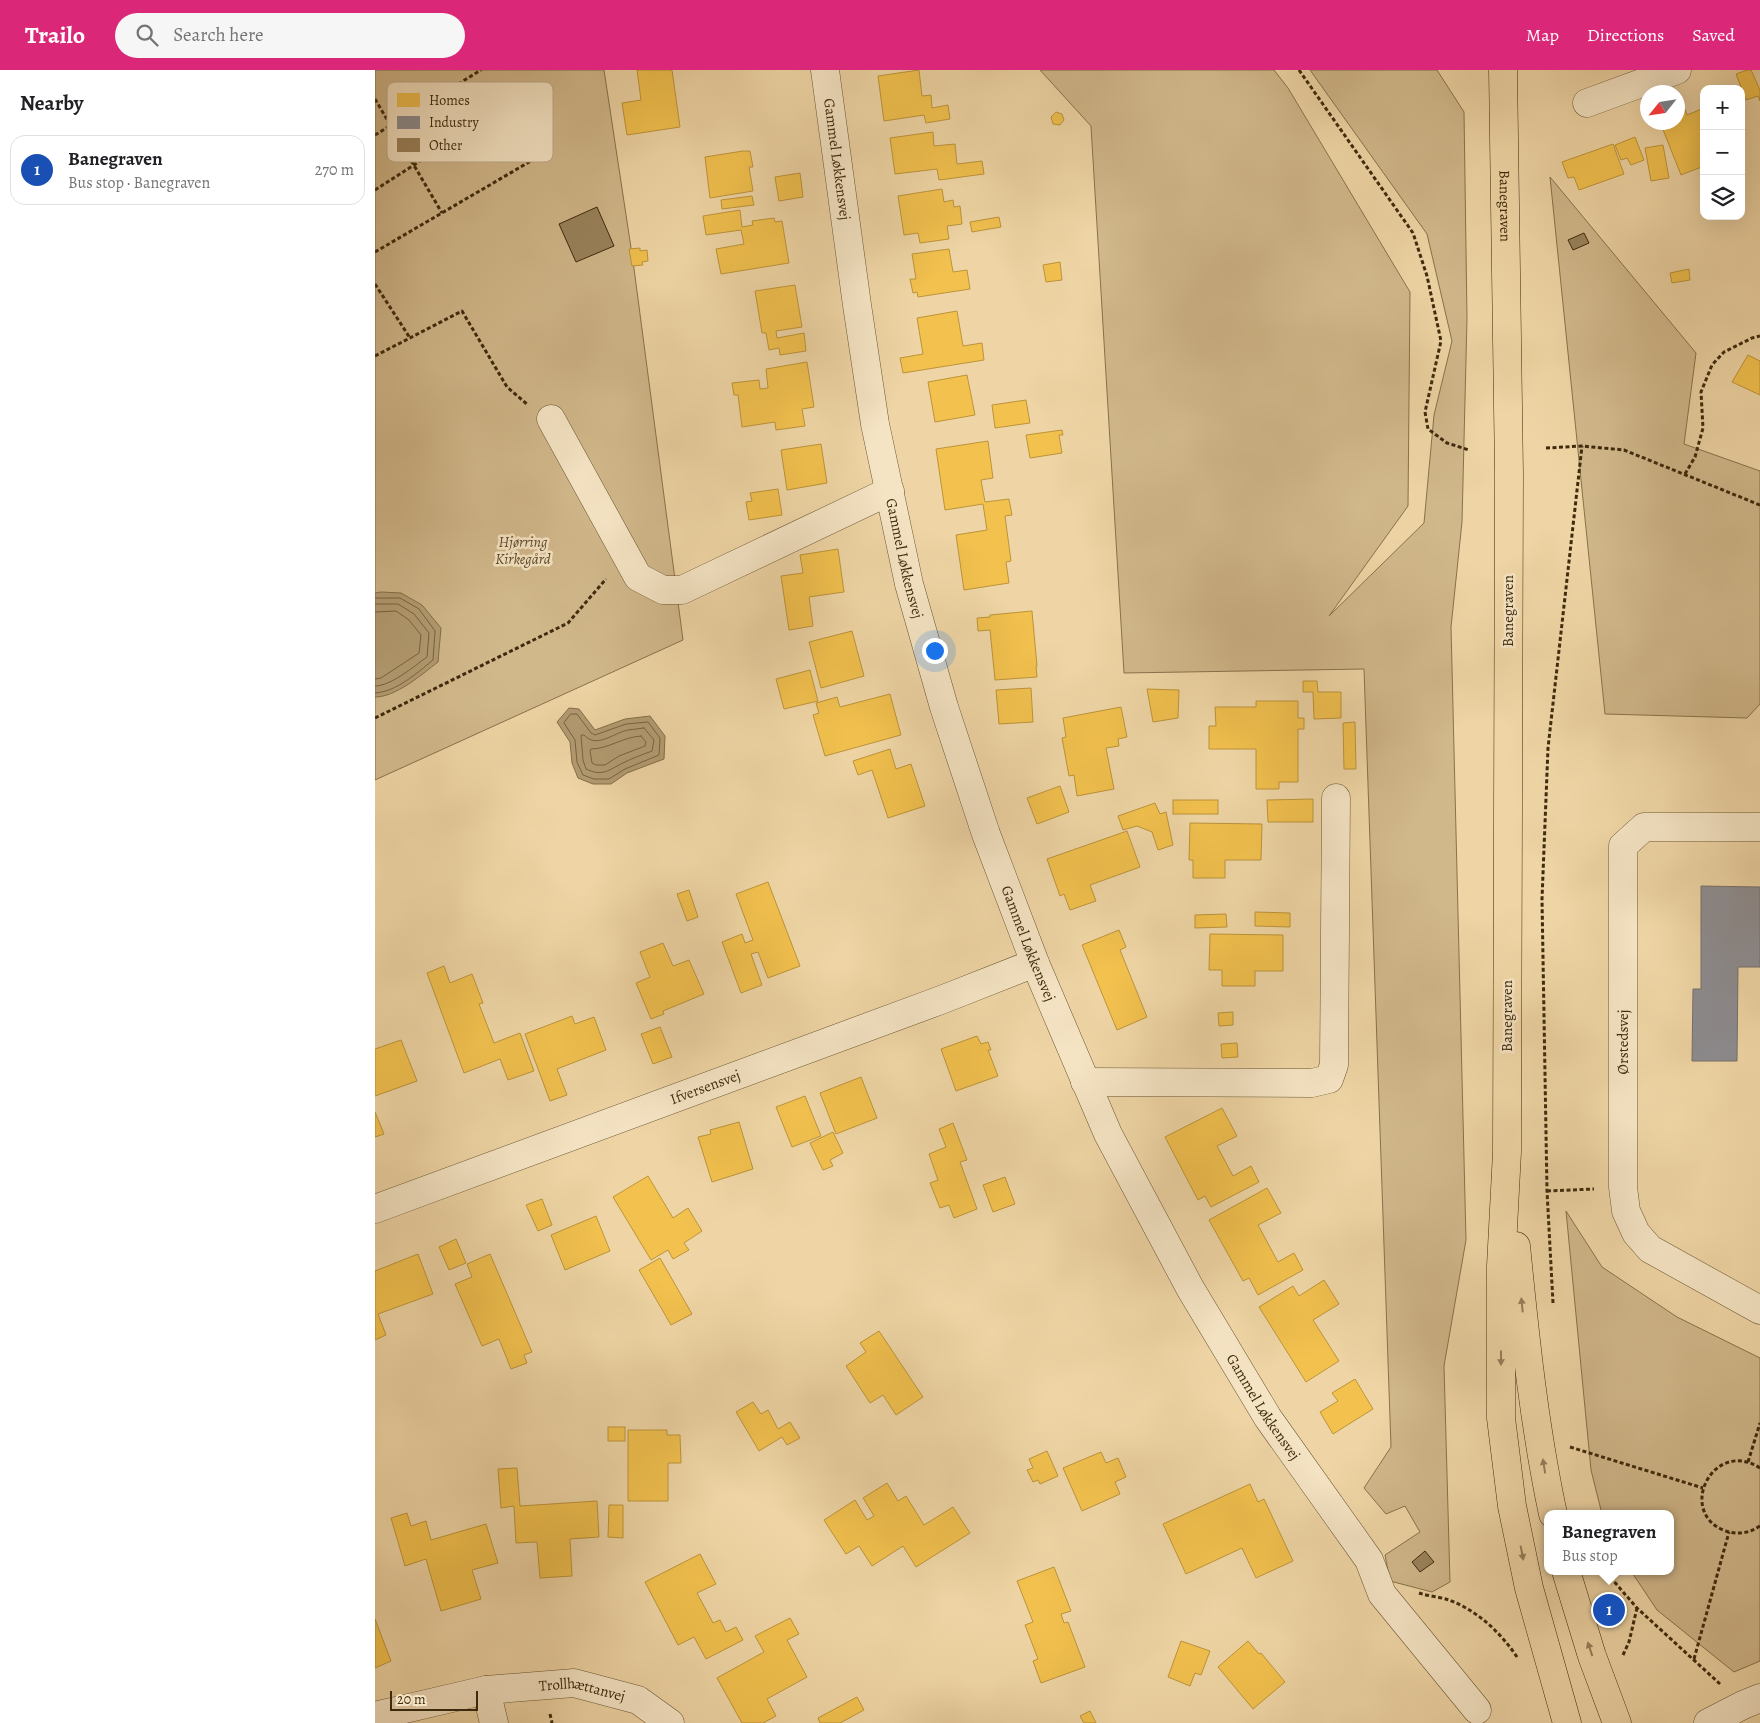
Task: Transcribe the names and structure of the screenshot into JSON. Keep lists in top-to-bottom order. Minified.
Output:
{"streets":{"main road":["Banegraven"],"street":["Gammel Løkkensvej","Ørstedsvej","Ifversensvej","Trollhættanvej"]},"crossings":[["Gammel Løkkensvej","Ifversensvej"]],"parks":["Hjørring Kirkegård"],"legend":["Homes","Industry","Other"],"scale_bar":"20 m","north":"bottom left","page":{"header":"Trailo","search":"Search here","nav":["Map","Directions","Saved"],"heading":"Nearby","map_buttons":["+","−"],"list":[{"mark":"1","name":"Banegraven","note":"Bus stop · Banegraven","value":"270 m"}],"popup":["Banegraven","Bus stop"],"pins":"1","scale":"20 m"}}
